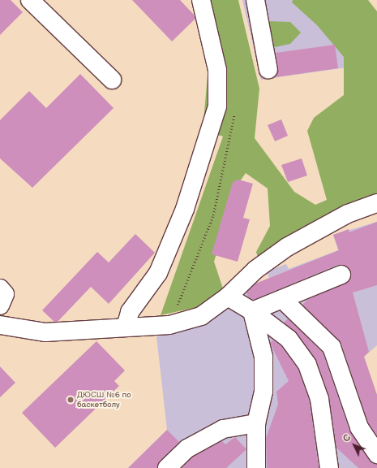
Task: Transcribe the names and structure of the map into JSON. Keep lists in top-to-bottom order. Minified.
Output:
{"places":["ДЮСШ №6 по баскетболу"],"north":"top left"}
